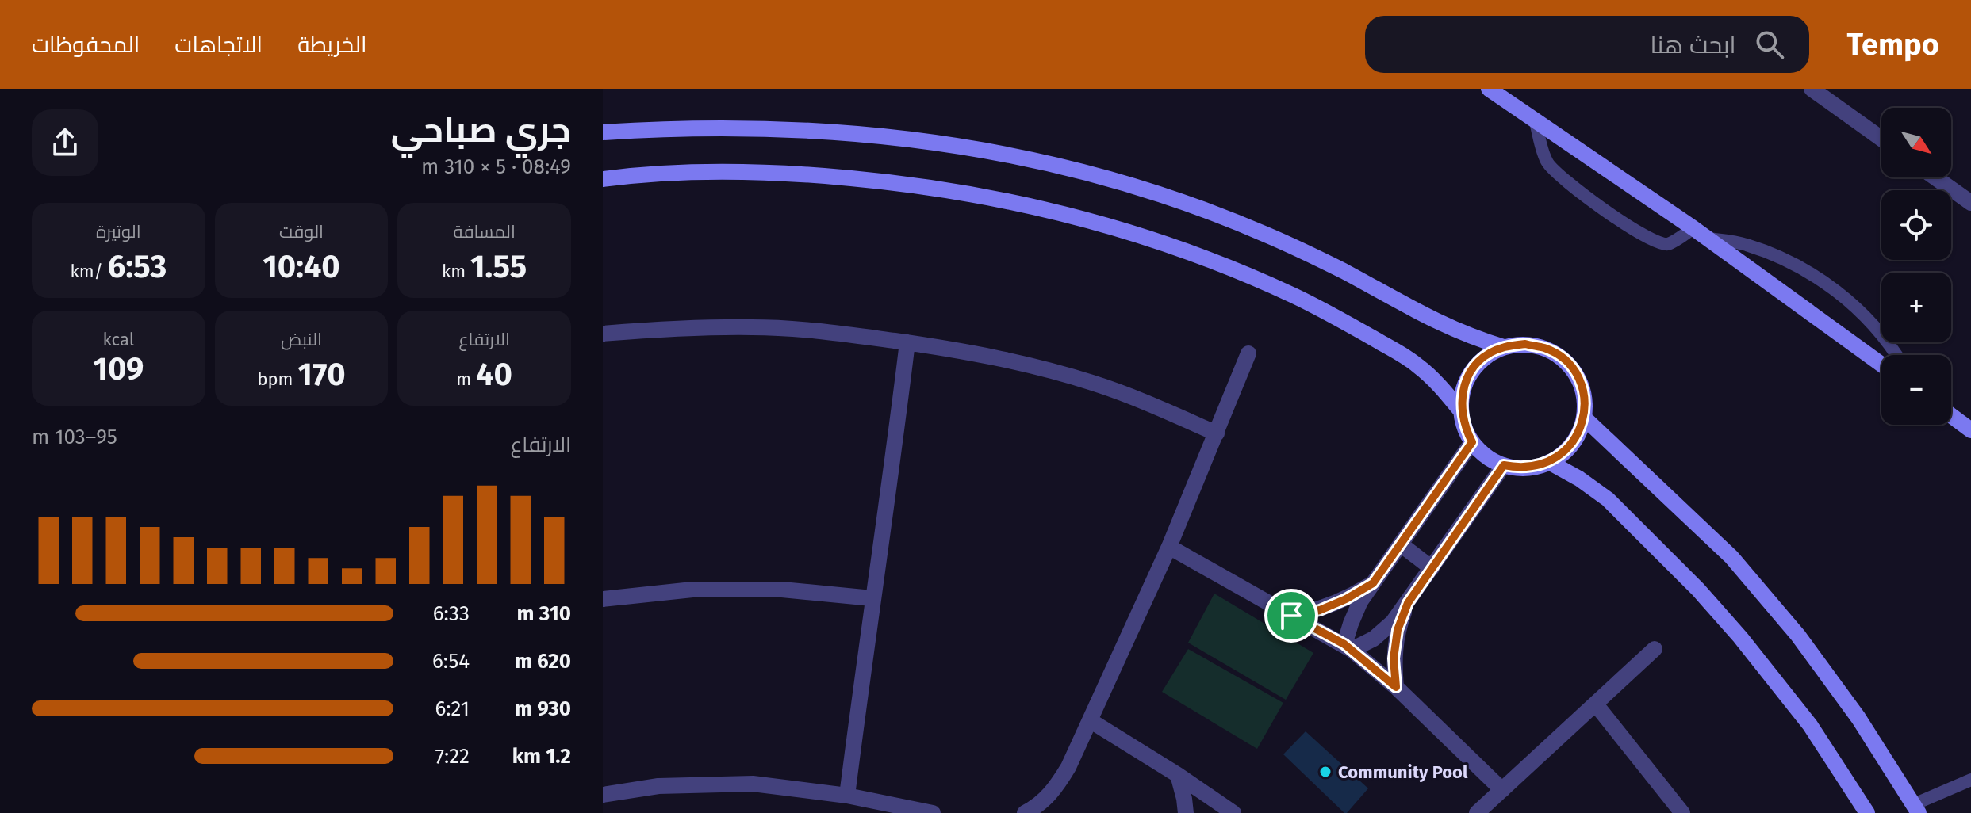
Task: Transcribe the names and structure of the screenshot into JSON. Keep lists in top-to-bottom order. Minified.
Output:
{"places":["Community Pool"],"north":"bottom right","page":{"header":"Tempo","search":"ابحث هنا","nav":["الخريطة","الاتجاهات","المحفوظات"],"heading":["جري صباحي","08:49 · 5 × 310 m"],"map_buttons":["+","−"],"stats":[["المسافة","1.55 km"],["الوقت","10:40"],["الوتيرة","6:53 /km"],["الارتفاع","40 m"],["النبض","170 bpm"],["kcal","109"]],"chart":["الارتفاع","95–103 m"],"list":[{"name":"310 m","note":"6:33"},{"name":"620 m","note":"6:54"},{"name":"930 m","note":"6:21"},{"name":"1.2 km","note":"7:22"}]}}
